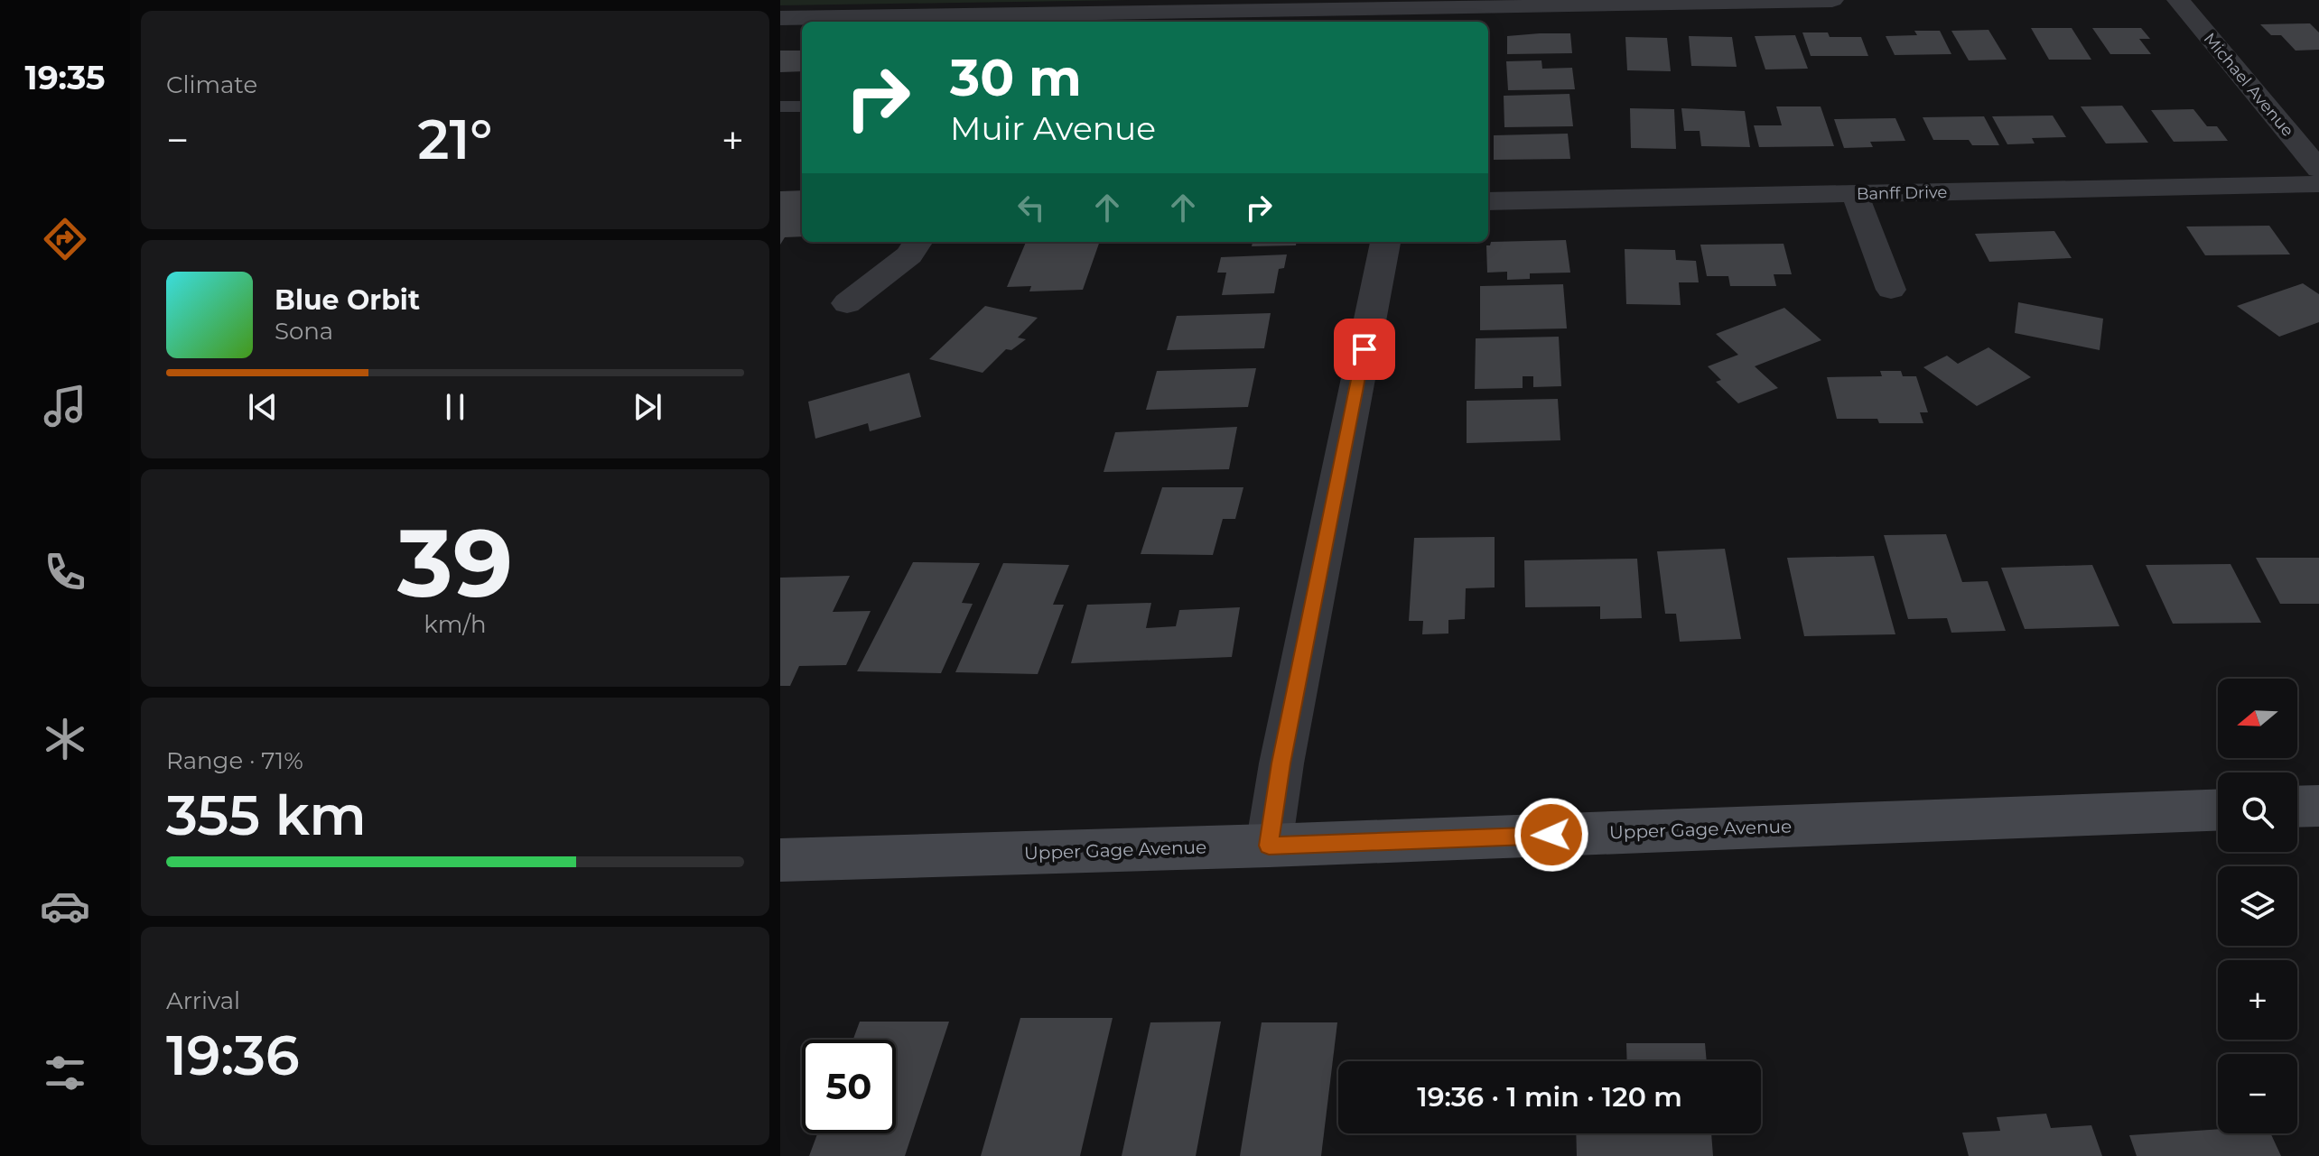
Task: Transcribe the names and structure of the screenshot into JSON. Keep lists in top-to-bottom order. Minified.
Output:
{"streets":{"main road":["Upper Gage Avenue"],"street":["Michael Avenue","Banff Drive"]},"north":"left","page":{"tabs":"19:35","tile":["Climate",["39","km/h"],["Range · 71%","355 km"],["Arrival","19:36"]],"turn":["30 m","Muir Avenue"],"heat":["−","21°","+"],"song":["Blue Orbit","Sona"],"map_buttons":["+","−"],"limit":"50","trip":"19:36 · 1 min · 120 m"}}
